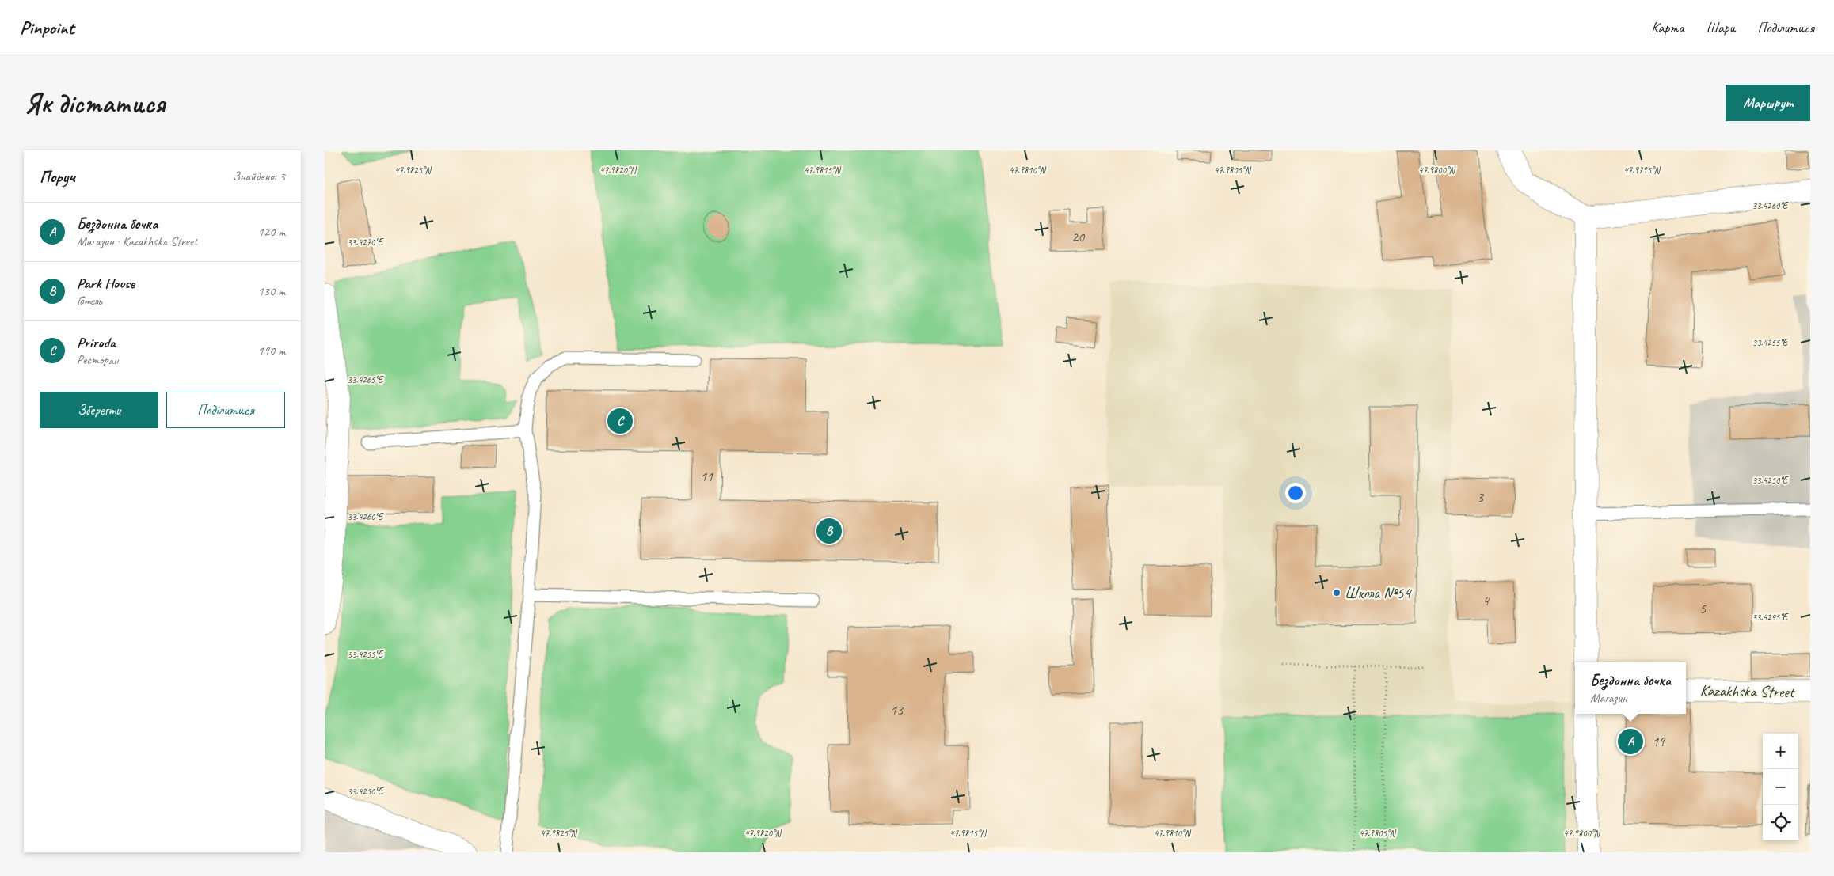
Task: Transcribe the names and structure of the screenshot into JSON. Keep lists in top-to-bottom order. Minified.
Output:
{"streets":{"street":["Kazakhska Street"]},"places":["Школа №54"],"house_numbers":["20","11","3","4","5","13","19"],"page":{"header":"Pinpoint","nav":["Карта","Шари","Поділитися"],"buttons":["Маршрут",["Зберегти","Поділитися"]],"title":"Як дістатися","heading":["Поруч","Знайдено: 3"],"list":[{"mark":"A","name":"Бездонна бочка","note":"Магазин · Kazakhska Street","value":"120 m"},{"mark":"B","name":"Park House","note":"Готель","value":"130 m"},{"mark":"C","name":"Priroda","note":"Ресторан","value":"190 m"}],"pins":["C","B","A"],"popup":["Бездонна бочка","Магазин"],"map_buttons":["+","−"]},"coordinates":["47.9825°N","47.9820°N","47.9815°N","47.9810°N","47.9805°N","47.9800°N","47.9795°N","33.4260°E","33.4270°E","33.4255°E","33.4265°E","33.4250°E","33.4245°E"]}
